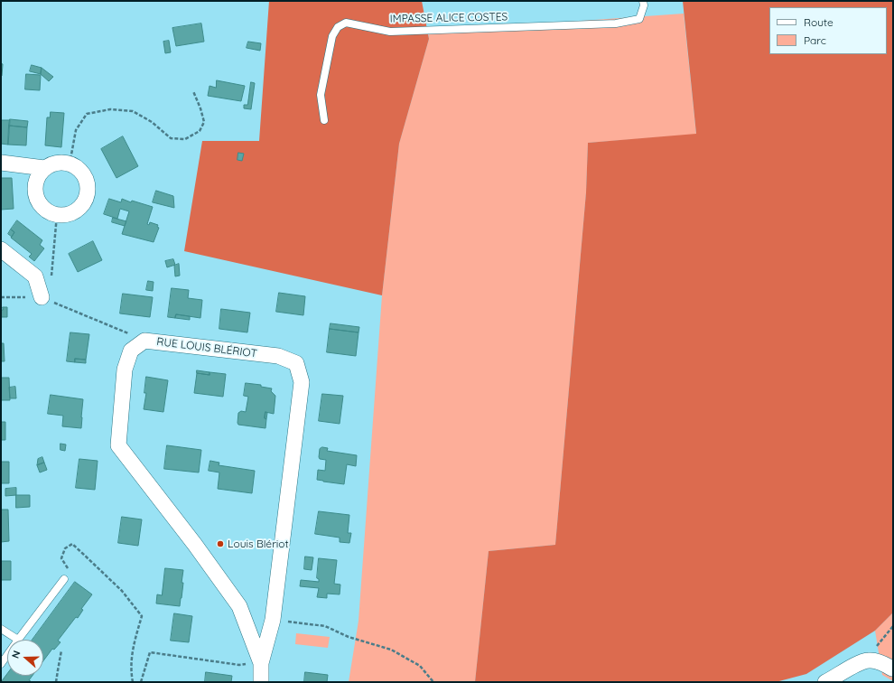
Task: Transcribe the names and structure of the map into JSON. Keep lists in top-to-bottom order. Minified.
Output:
{"streets":{"street":["RUE LOUIS BLÉRIOT"],"lane":["IMPASSE ALICE COSTES"]},"places":["Louis Blériot"],"legend":["Route","Parc"],"north":"left"}
